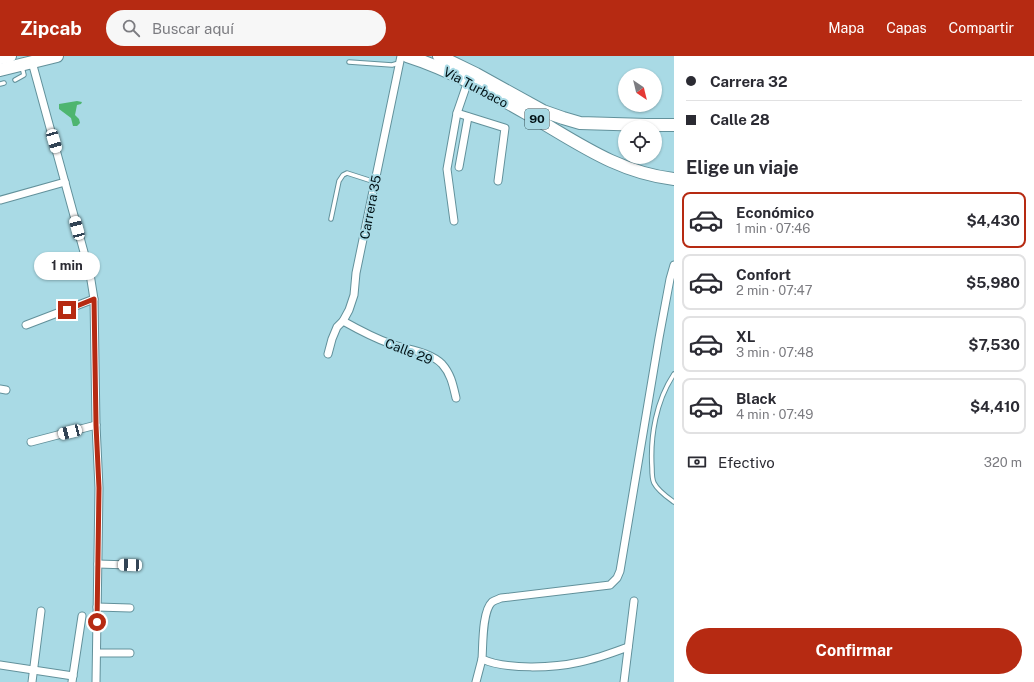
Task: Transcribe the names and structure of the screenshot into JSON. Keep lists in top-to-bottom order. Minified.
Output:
{"streets":{"highway":["Vía Turbaco","90"],"street":["Carrera 35","Calle 29"]},"crossings":[["Vía Turbaco","Carrera 35"],["Carrera 35","Calle 29"]],"north":"bottom right","page":{"header":"Zipcab","search":"Buscar aquí","nav":["Mapa","Capas","Compartir"],"banner":["Carrera 32","Calle 28"],"heading":"Elige un viaje","list":[{"name":"Económico","note":"1 min · 07:46","value":"$4,430"},{"name":"Confort","note":"2 min · 07:47","value":"$5,980"},{"name":"XL","note":"3 min · 07:48","value":"$7,530"},{"name":"Black","note":"4 min · 07:49","value":"$4,410"}],"bubble":"1 min","pay":["Efectivo","320 m"],"buttons":"Confirmar"}}
